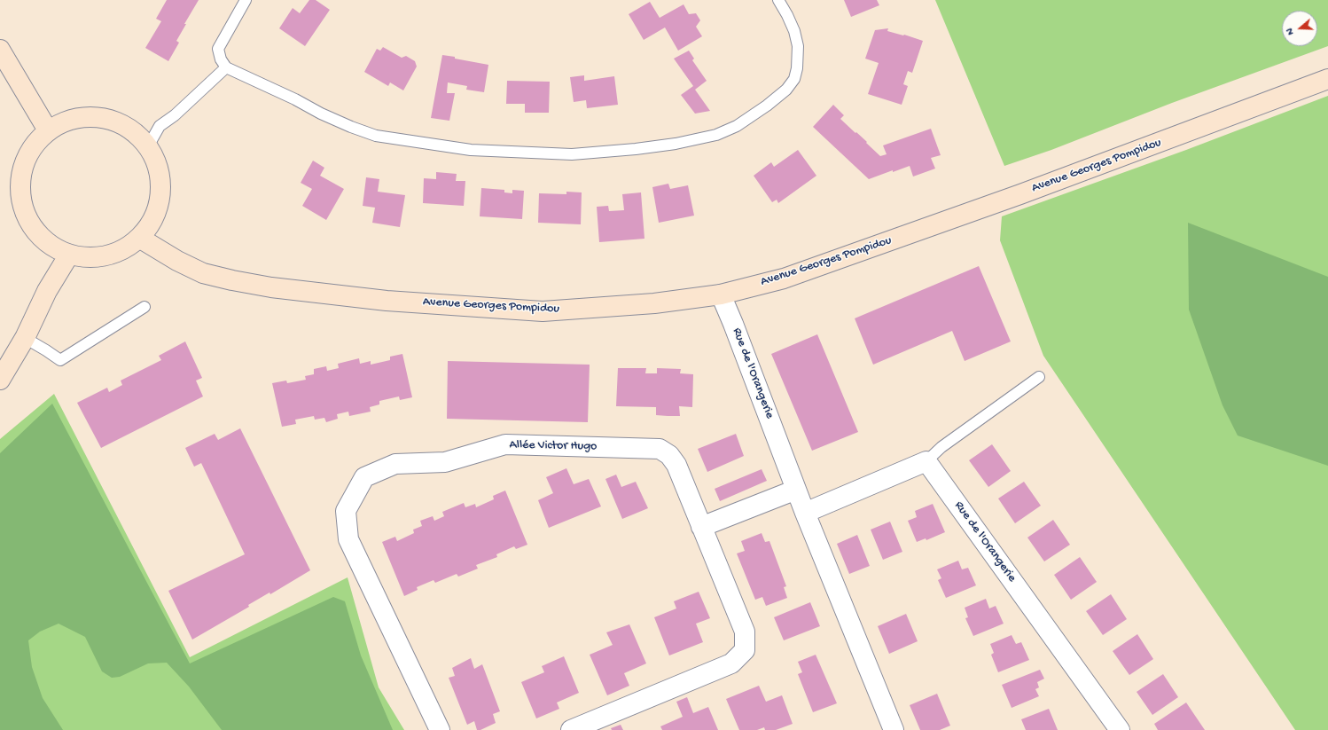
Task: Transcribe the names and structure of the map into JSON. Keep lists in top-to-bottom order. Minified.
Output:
{"streets":{"main road":["Avenue Georges Pompidou"],"street":["Rue de l'Orangerie","Allée Victor Hugo"]},"crossings":[["Avenue Georges Pompidou","Rue de l'Orangerie"]],"north":"left"}
